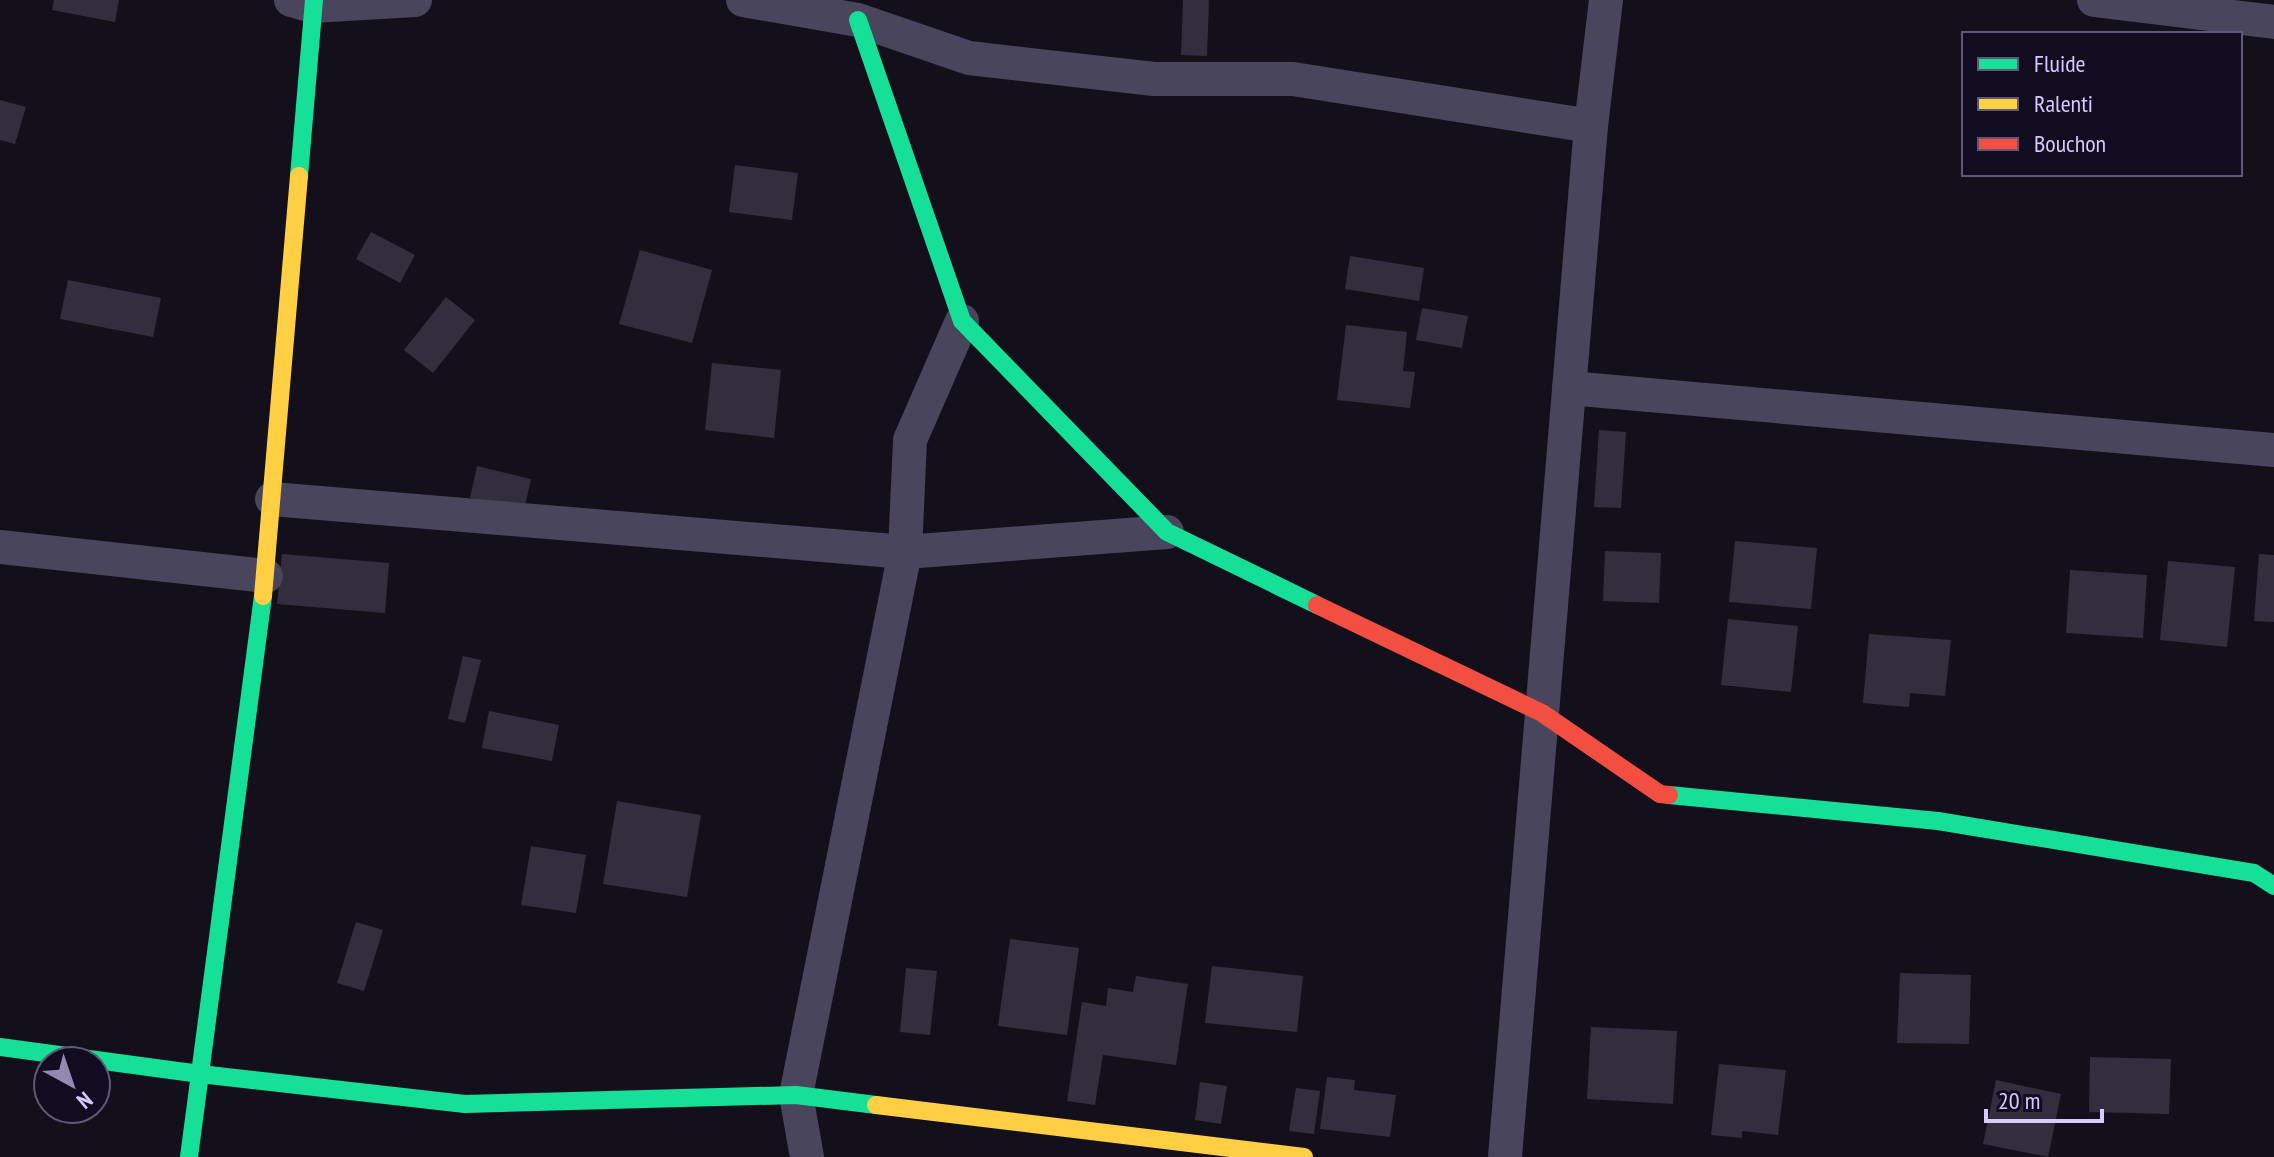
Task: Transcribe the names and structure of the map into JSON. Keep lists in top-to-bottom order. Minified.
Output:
{"legend":["Fluide","Ralenti","Bouchon"],"scale_bar":"20 m","north":"bottom right"}
